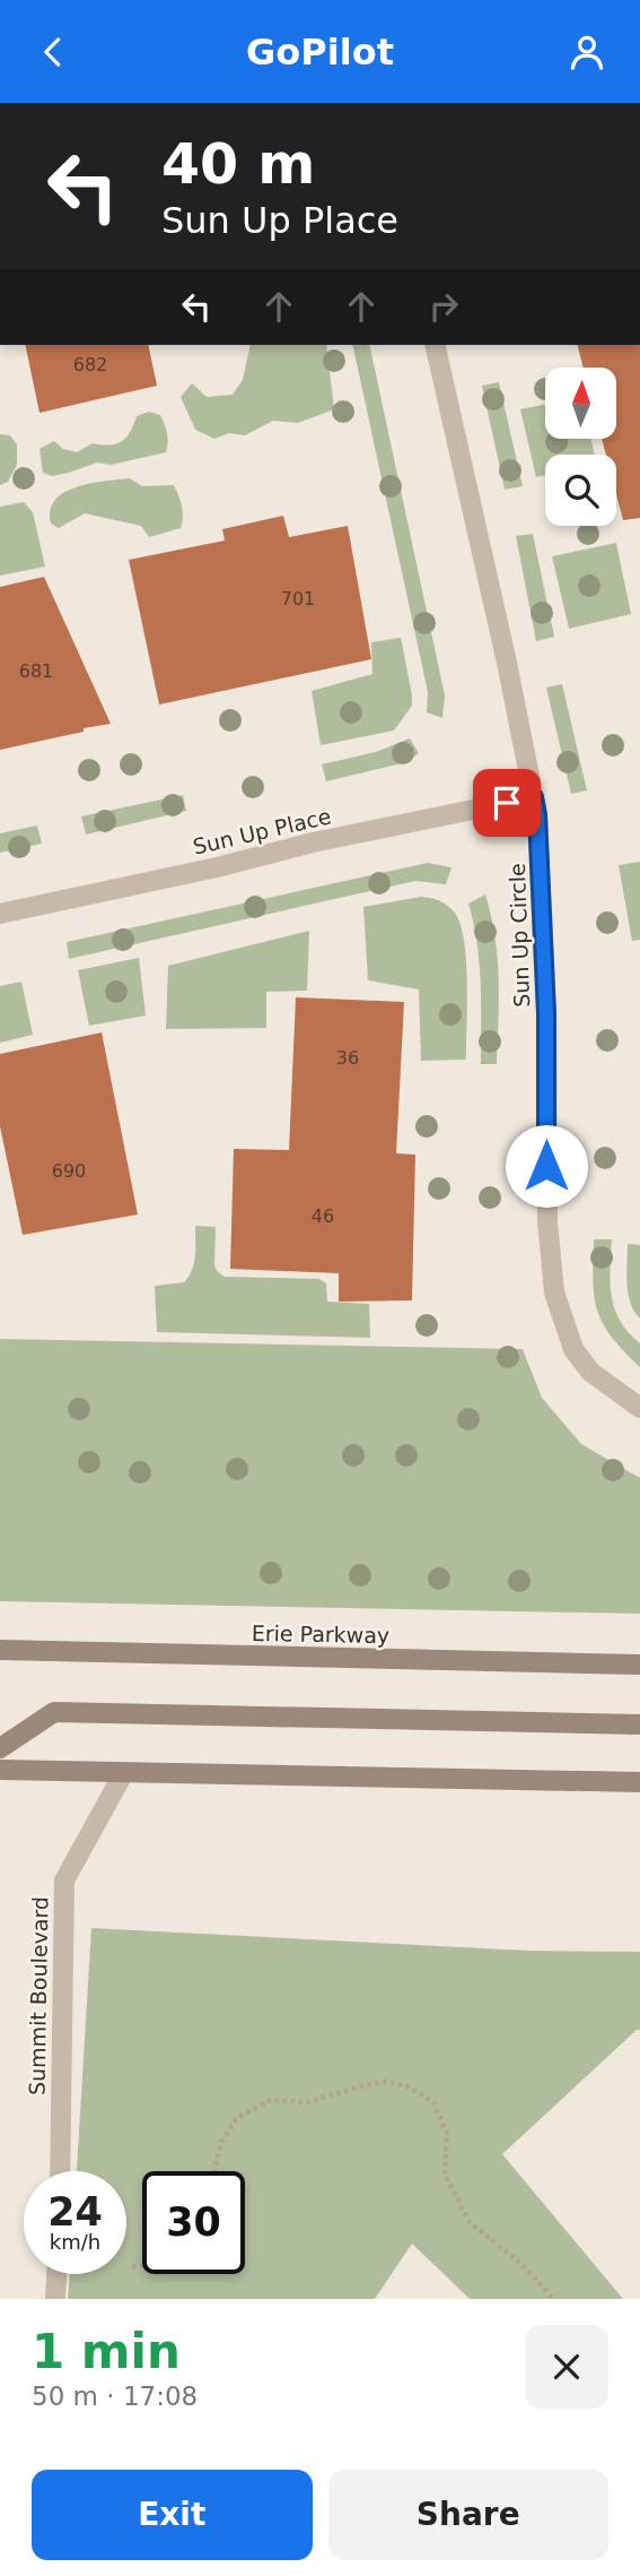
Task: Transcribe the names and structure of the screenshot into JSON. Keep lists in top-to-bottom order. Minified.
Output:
{"streets":{"main road":["Erie Parkway"],"street":["Sun Up Place","Sun Up Circle","Summit Boulevard"]},"crossings":[["Sun Up Place","Sun Up Circle"]],"house_numbers":["682","701","681","36","690","46"],"north":"top","page":{"header":"GoPilot","turn":["40 m","Sun Up Place"],"speed":"24 km/h","limit":"30","heading":["1 min","50 m · 17:08"],"buttons":["Exit","Share"]}}
